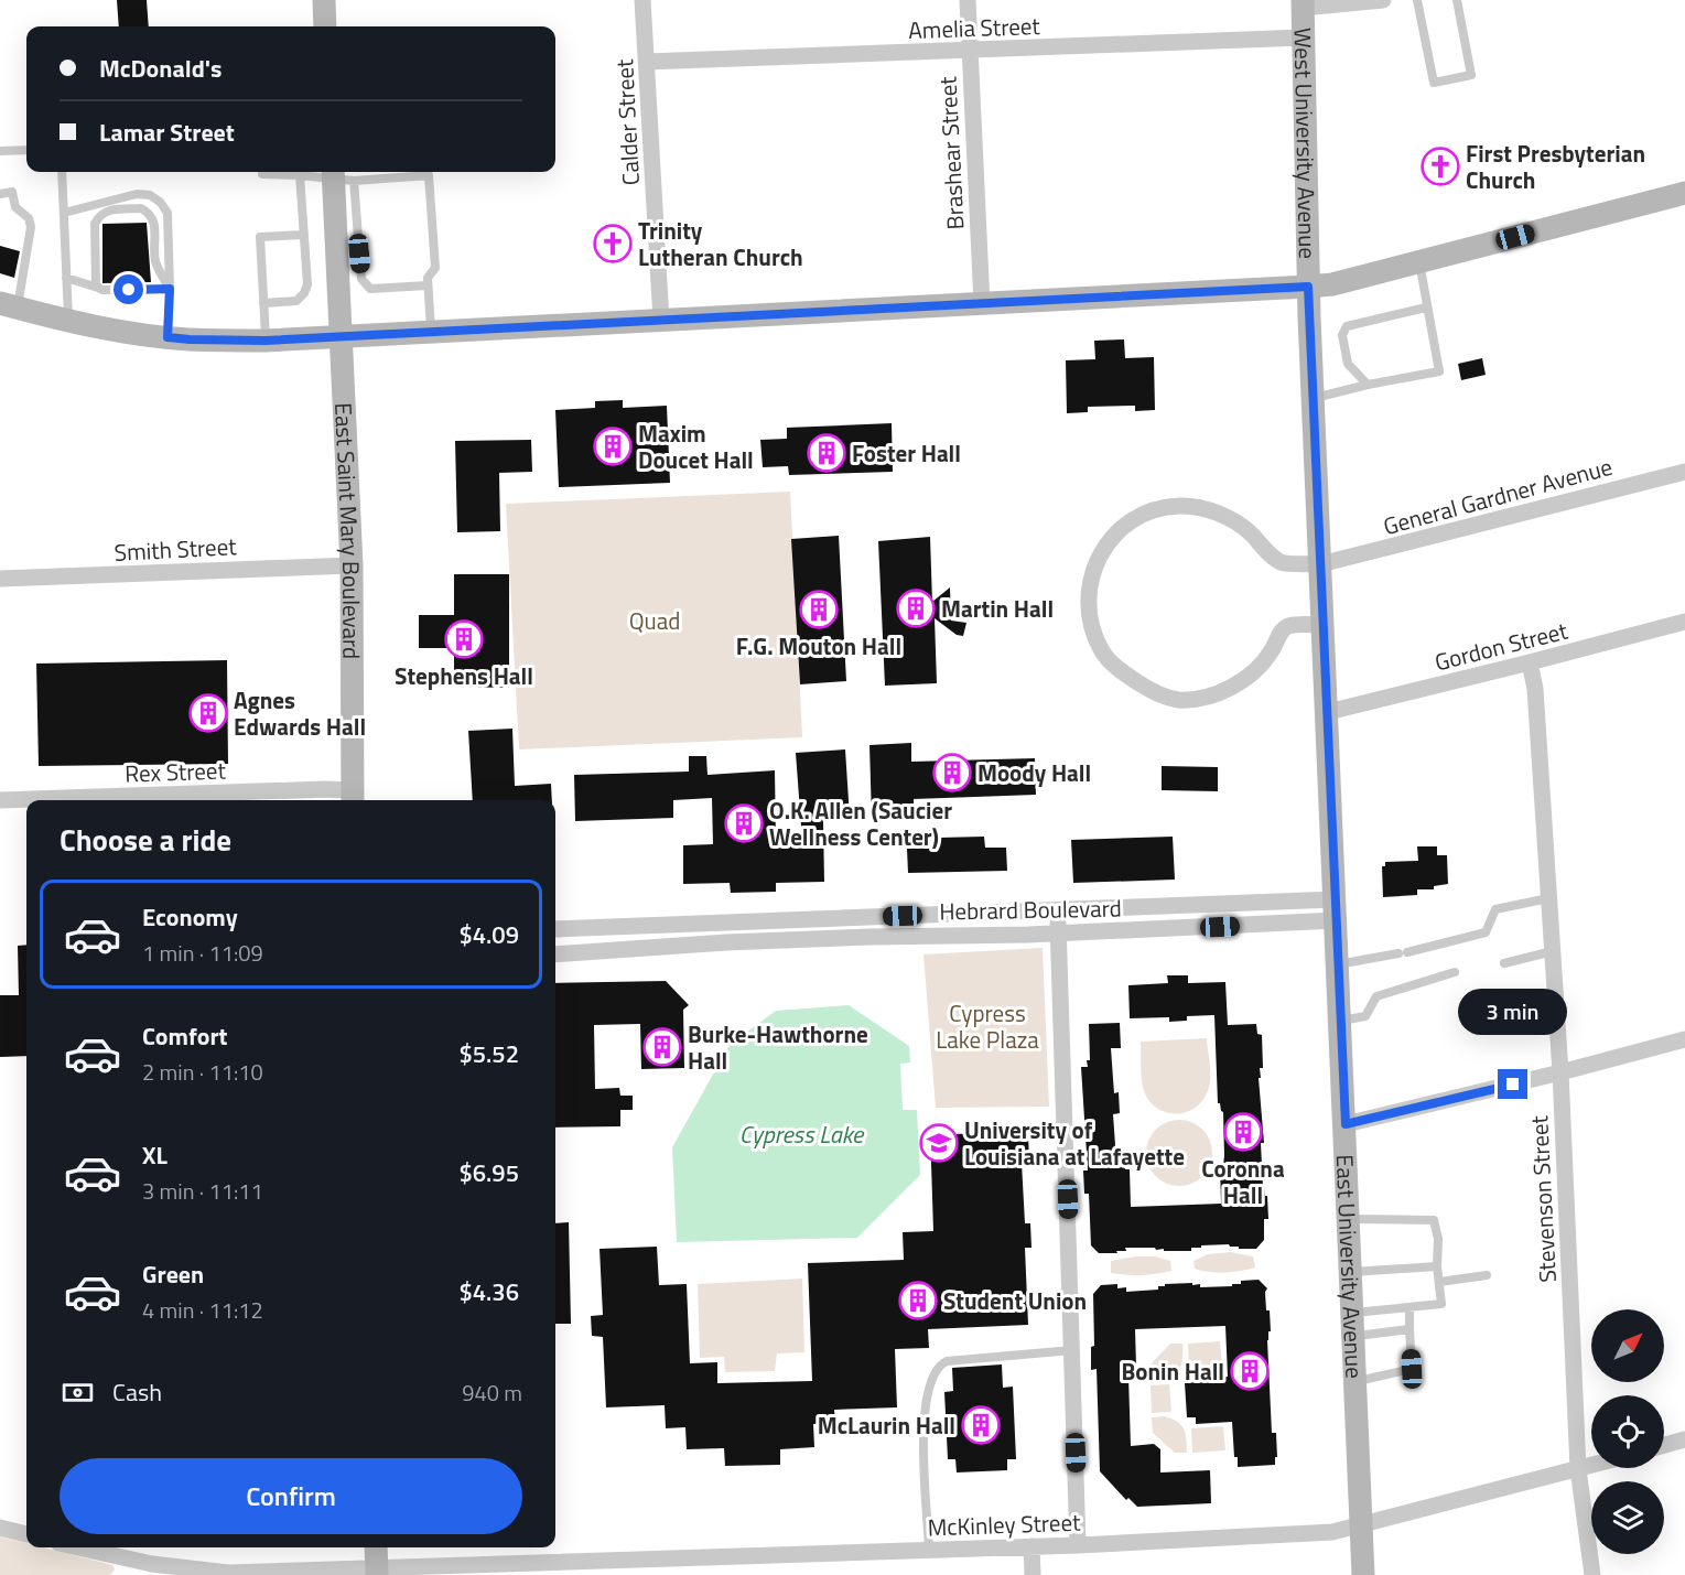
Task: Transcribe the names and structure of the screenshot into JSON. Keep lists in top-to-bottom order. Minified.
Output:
{"streets":{"main road":["West University Avenue","East Saint Mary Boulevard","East University Avenue"],"street":["Amelia Street","Calder Street","Brashear Street","General Gardner Avenue","Smith Street","Gordon Street","Rex Street","Hebrard Boulevard","Stevenson Street","McKinley Street"]},"crossings":[["Amelia Street","Calder Street"],["Amelia Street","West University Avenue"],["Amelia Street","Brashear Street"],["West University Avenue","East University Avenue"],["General Gardner Avenue","East University Avenue"],["East Saint Mary Boulevard","Smith Street"],["East Saint Mary Boulevard","Rex Street"],["Gordon Street","Stevenson Street"],["Gordon Street","East University Avenue"],["Hebrard Boulevard","East University Avenue"],["Stevenson Street","McKinley Street"],["East University Avenue","McKinley Street"]],"water":["Cypress Lake"],"parks":["Quad","Cypress Lake Plaza"],"places":{"church":["First Presbyterian Church","Trinity Lutheran Church"],"building":["Maxim Doucet Hall","Foster Hall","Martin Hall","F.G. Mouton Hall","Stephens Hall","Agnes Edwards Hall","Moody Hall","O.K. Allen (Saucier Wellness Center)","Burke-Hawthorne Hall","Coronna Hall","Student Union","Bonin Hall","McLaurin Hall"],"school or university":["University of Louisiana at Lafayette"]},"north":"top right","page":{"banner":["McDonald's","Lamar Street"],"heading":"Choose a ride","list":[{"name":"Economy","note":"1 min · 11:09","value":"$4.09"},{"name":"Comfort","note":"2 min · 11:10","value":"$5.52"},{"name":"XL","note":"3 min · 11:11","value":"$6.95"},{"name":"Green","note":"4 min · 11:12","value":"$4.36"}],"bubble":"3 min","pay":["Cash","940 m"],"buttons":"Confirm"}}
